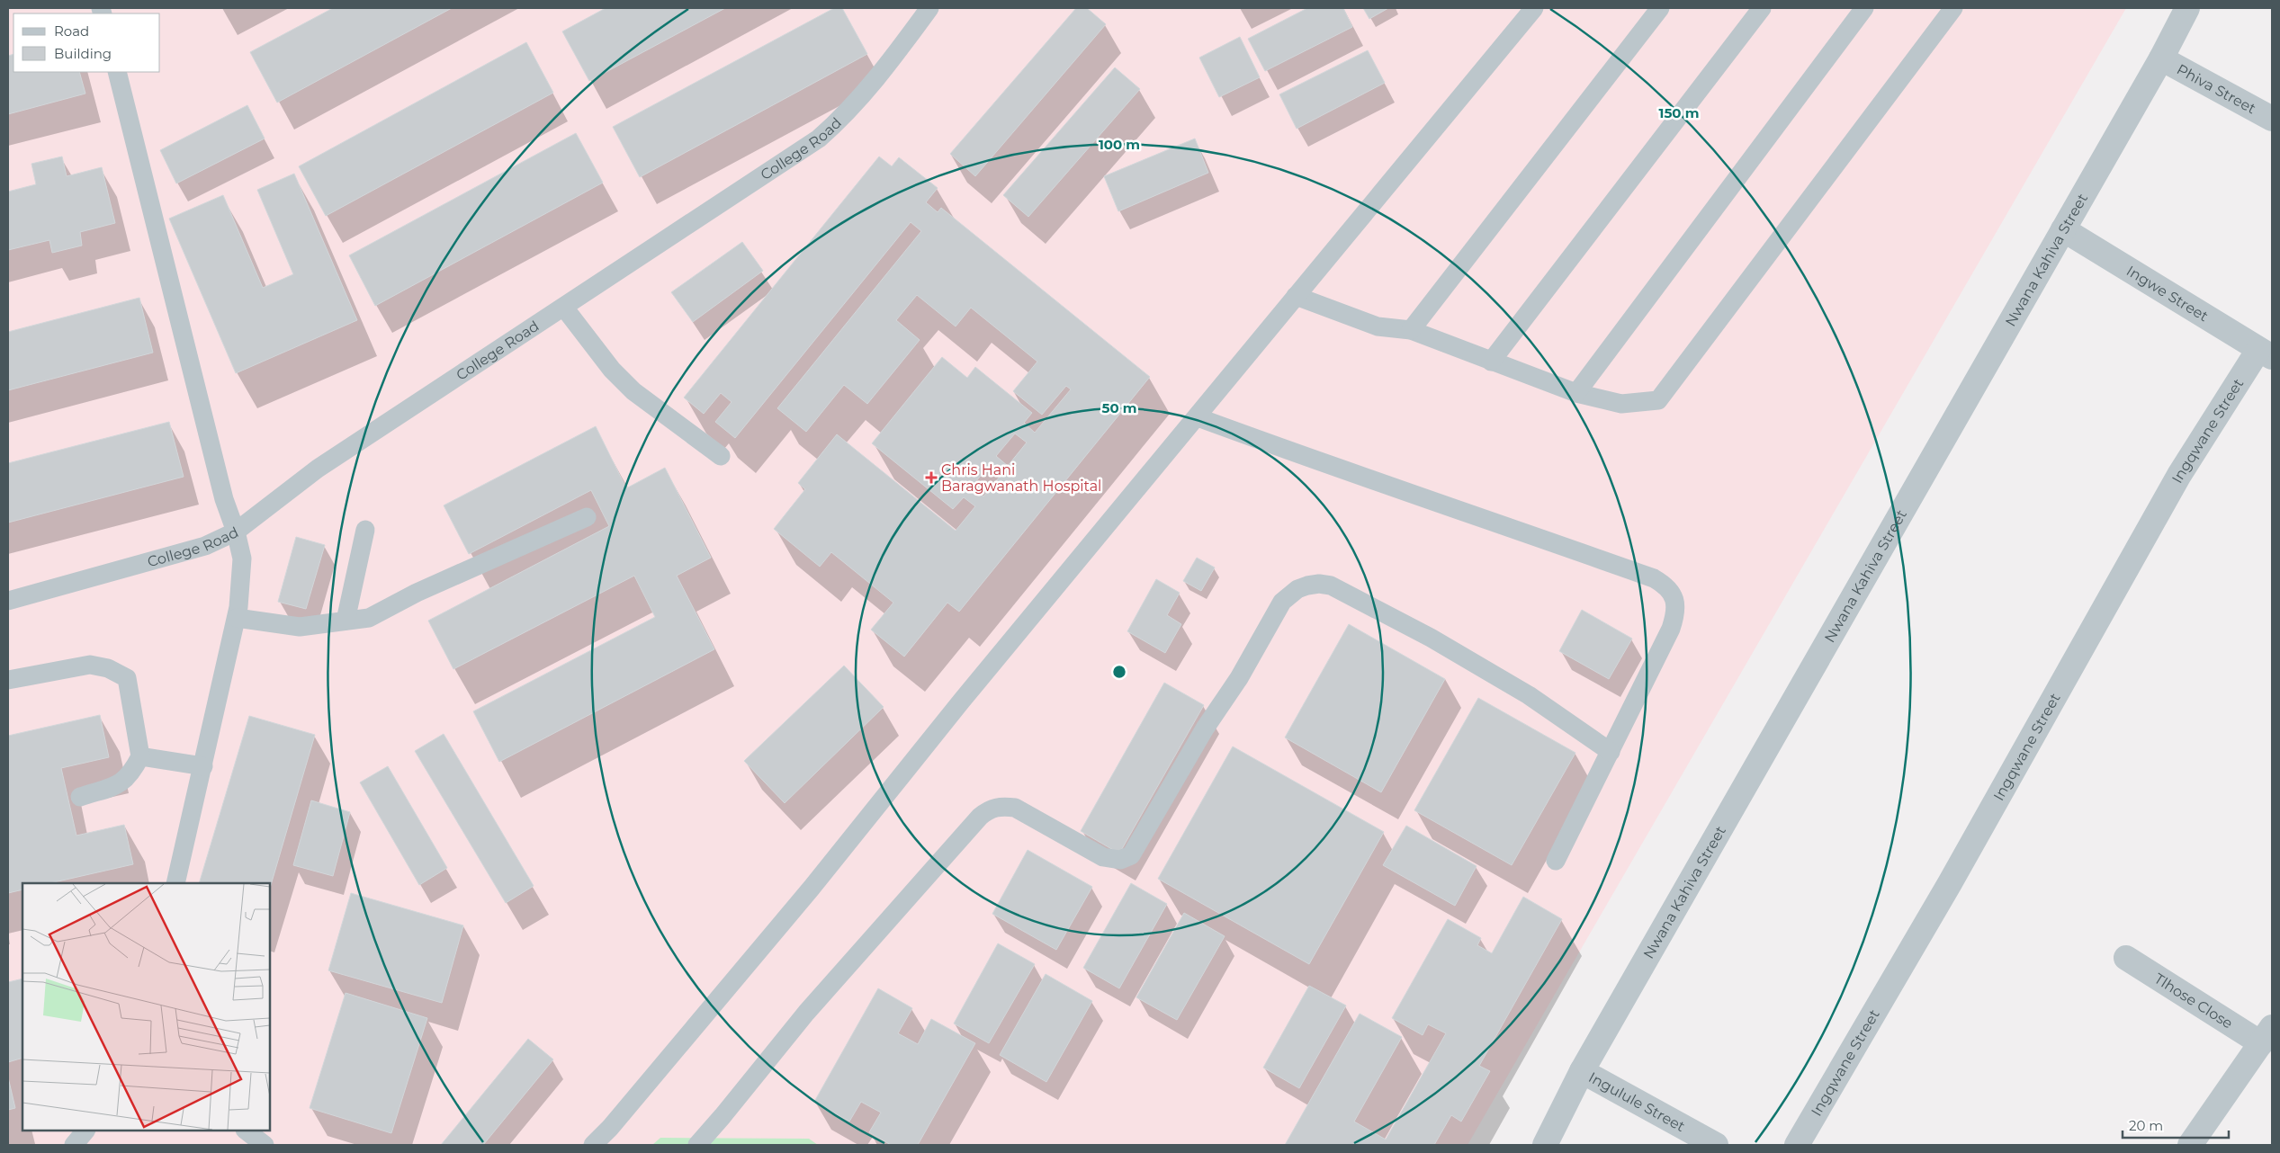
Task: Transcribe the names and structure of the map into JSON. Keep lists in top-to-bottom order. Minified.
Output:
{"streets":{"street":["Phiva Street","Nwana Kahiva Street","Ingwe Street","Ingqwane Street","Tlhose Close","Ingulule Street"],"lane":["College Road"]},"crossings":[["Phiva Street","Nwana Kahiva Street"],["Nwana Kahiva Street","Ingwe Street"],["Nwana Kahiva Street","Ingulule Street"],["Ingwe Street","Ingqwane Street"]],"places":{"health":["Chris Hani Baragwanath Hospital"]},"legend":["Road","Building"],"scale_bar":"20 m","rings":["150 m","100 m","50 m"]}
